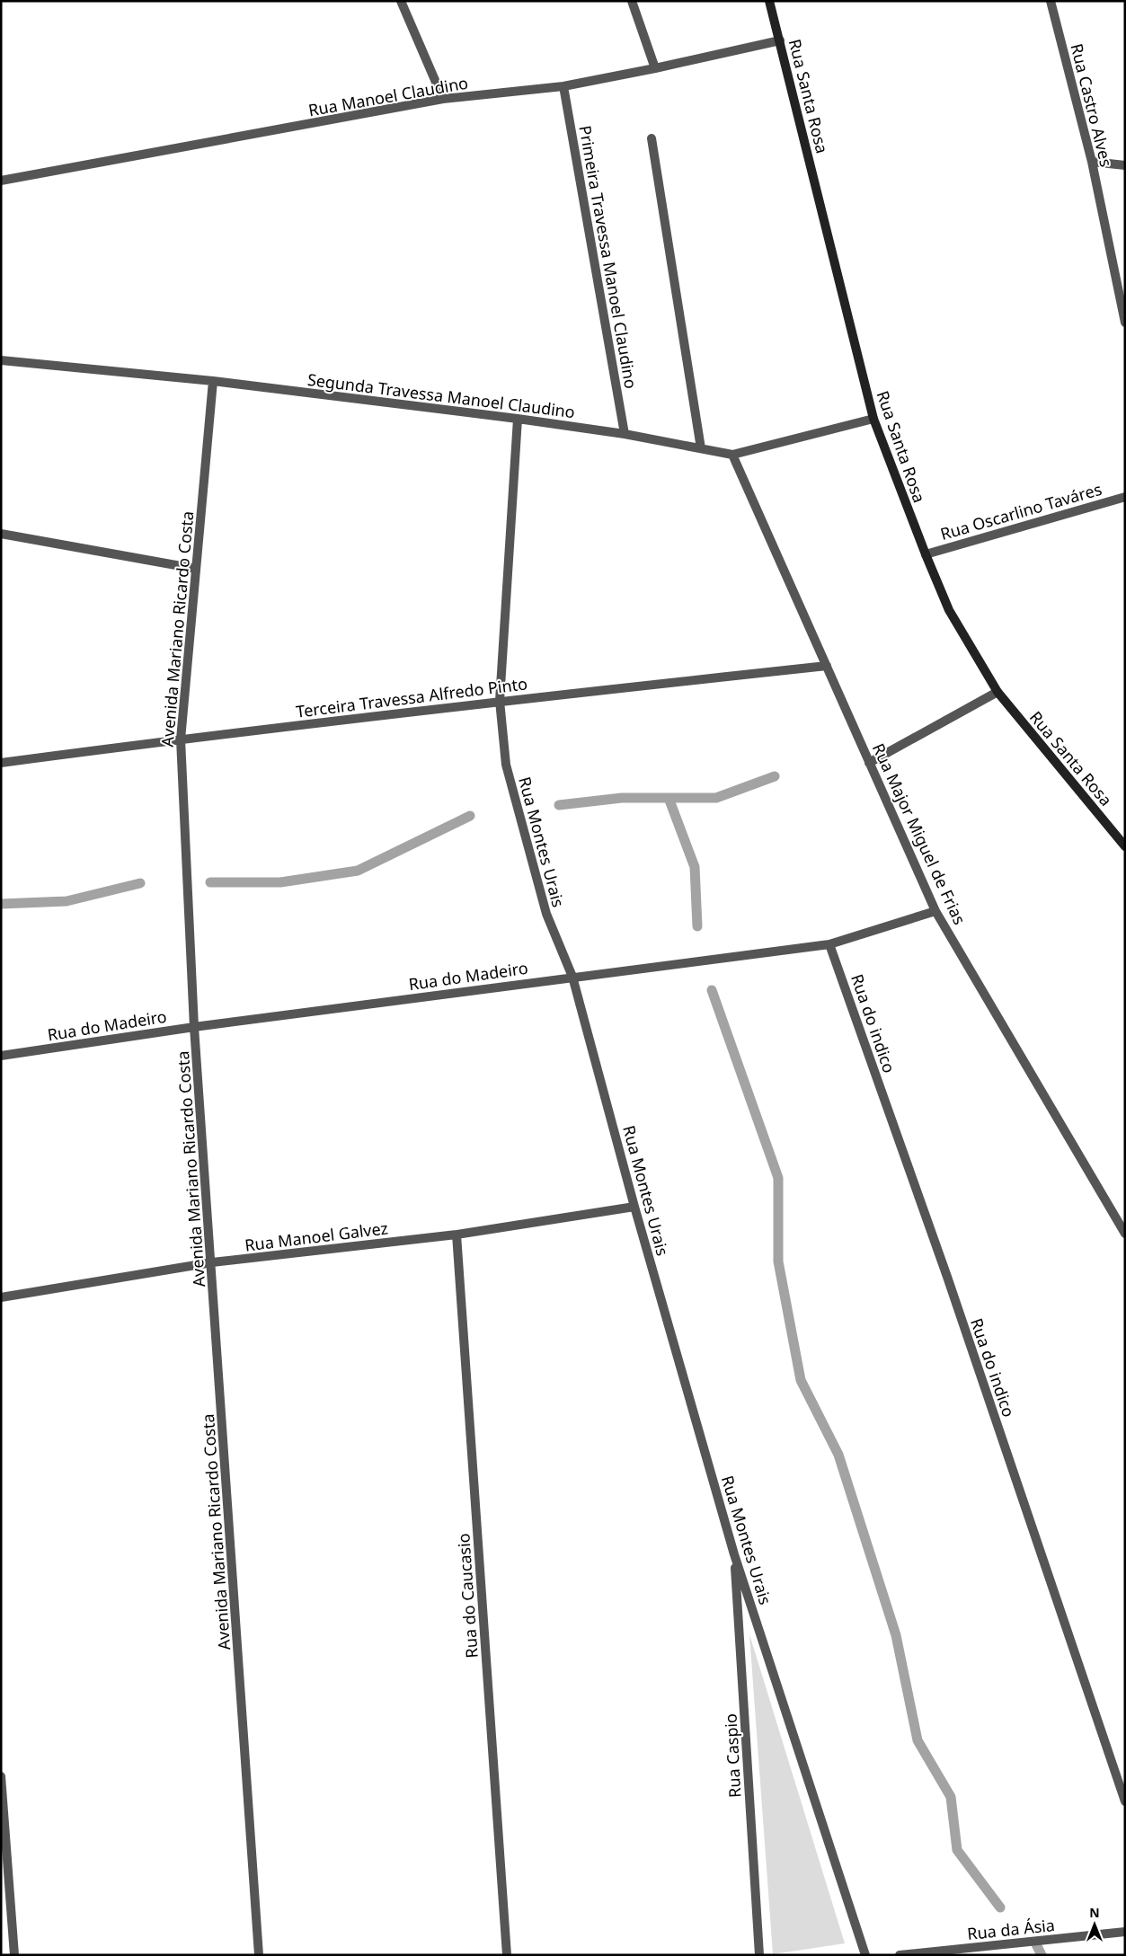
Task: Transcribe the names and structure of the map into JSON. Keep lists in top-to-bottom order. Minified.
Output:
{"streets":{"street":["Rua Manoel Claudino","Rua Santa Rosa","Rua Castro Alves","Primeira Travessa Manoel Claudino","Segunda Travessa Manoel Claudino","Rua Oscarlino Taváres","Avenida Mariano Ricardo Costa","Terceira Travessa Alfredo Pinto","Rua Major Miguel de Frias","Rua Montes Urais","Rua do Madeiro","Rua do indico","Rua Manoel Galvez","Rua do Caucasio","Rua Caspio","Rua da Ásia"]},"crossings":[["Rua Manoel Claudino","Rua Santa Rosa"],["Rua Manoel Claudino","Primeira Travessa Manoel Claudino"],["Rua Santa Rosa","Segunda Travessa Manoel Claudino"],["Rua Santa Rosa","Rua Oscarlino Taváres"],["Primeira Travessa Manoel Claudino","Segunda Travessa Manoel Claudino"],["Segunda Travessa Manoel Claudino","Avenida Mariano Ricardo Costa"],["Segunda Travessa Manoel Claudino","Rua Major Miguel de Frias"],["Segunda Travessa Manoel Claudino","Rua Montes Urais"],["Avenida Mariano Ricardo Costa","Terceira Travessa Alfredo Pinto"],["Avenida Mariano Ricardo Costa","Rua do Madeiro"],["Avenida Mariano Ricardo Costa","Rua Manoel Galvez"],["Terceira Travessa Alfredo Pinto","Rua Major Miguel de Frias"],["Terceira Travessa Alfredo Pinto","Rua Montes Urais"],["Rua Major Miguel de Frias","Rua do Madeiro"],["Rua Montes Urais","Rua do Madeiro"],["Rua Montes Urais","Rua Manoel Galvez"],["Rua Montes Urais","Rua Caspio"],["Rua do Madeiro","Rua do indico"],["Rua Manoel Galvez","Rua do Caucasio"]],"north":"top"}
